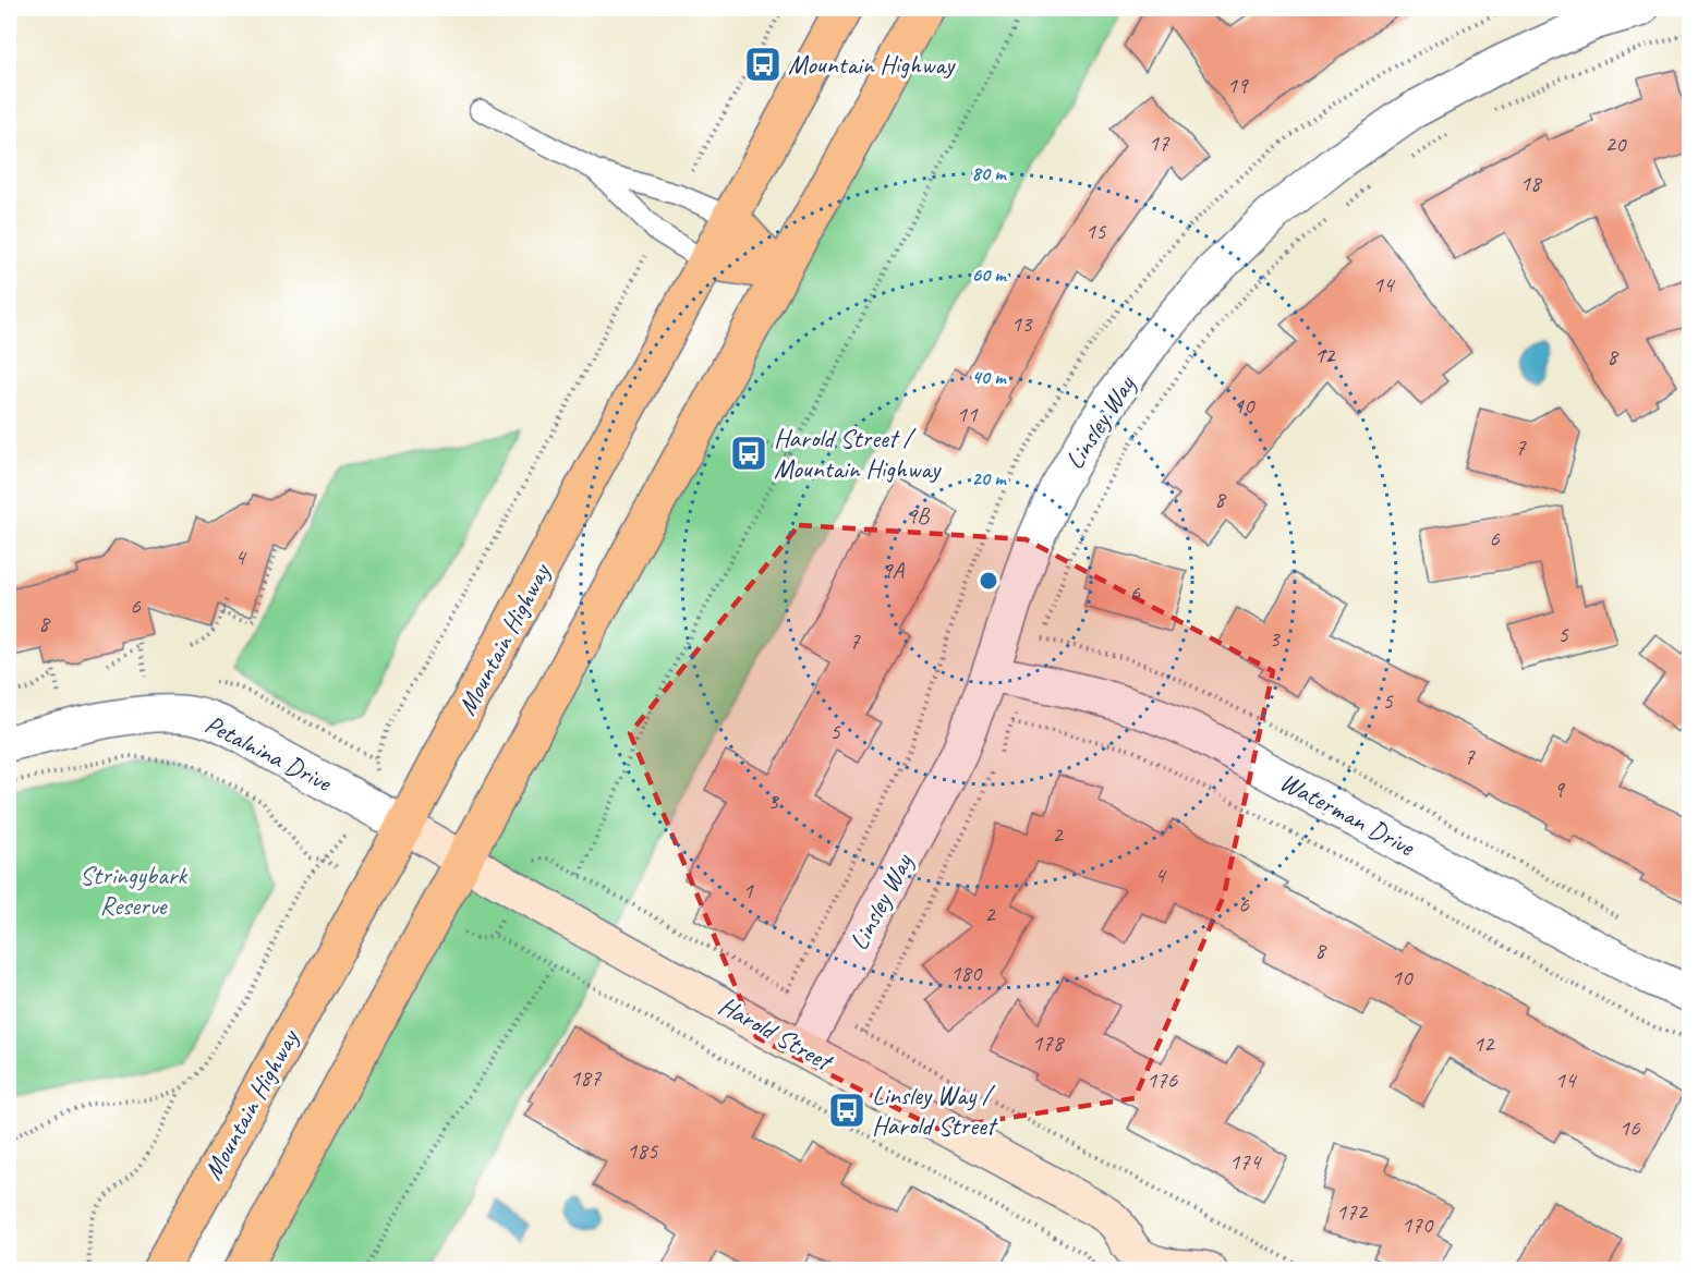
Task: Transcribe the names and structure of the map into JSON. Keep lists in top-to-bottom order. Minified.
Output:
{"streets":{"main road":["Mountain Highway"],"street":["Linsley Way","Petalnina Drive","Waterman Drive","Harold Street"]},"crossings":[["Linsley Way","Waterman Drive"],["Linsley Way","Harold Street"],["Mountain Highway","Petalnina Drive"],["Mountain Highway","Harold Street"],["Petalnina Drive","Harold Street"]],"parks":["Stringybark Reserve"],"places":{"bus stop":["Mountain Highway","Harold Street / Mountain Highway","Linsley Way / Harold Street"]},"house_numbers":["19","17","20","18","15","14","13","12","8","10","11","7","8","9B","6","4","9A","6","6","8","5","3","7","5","5","7","9","3","2","4","1","6","2","8","180","10","178","12","187","176","14","16","185","174","172","170"],"rings":["80 m","60 m","40 m","20 m"]}
